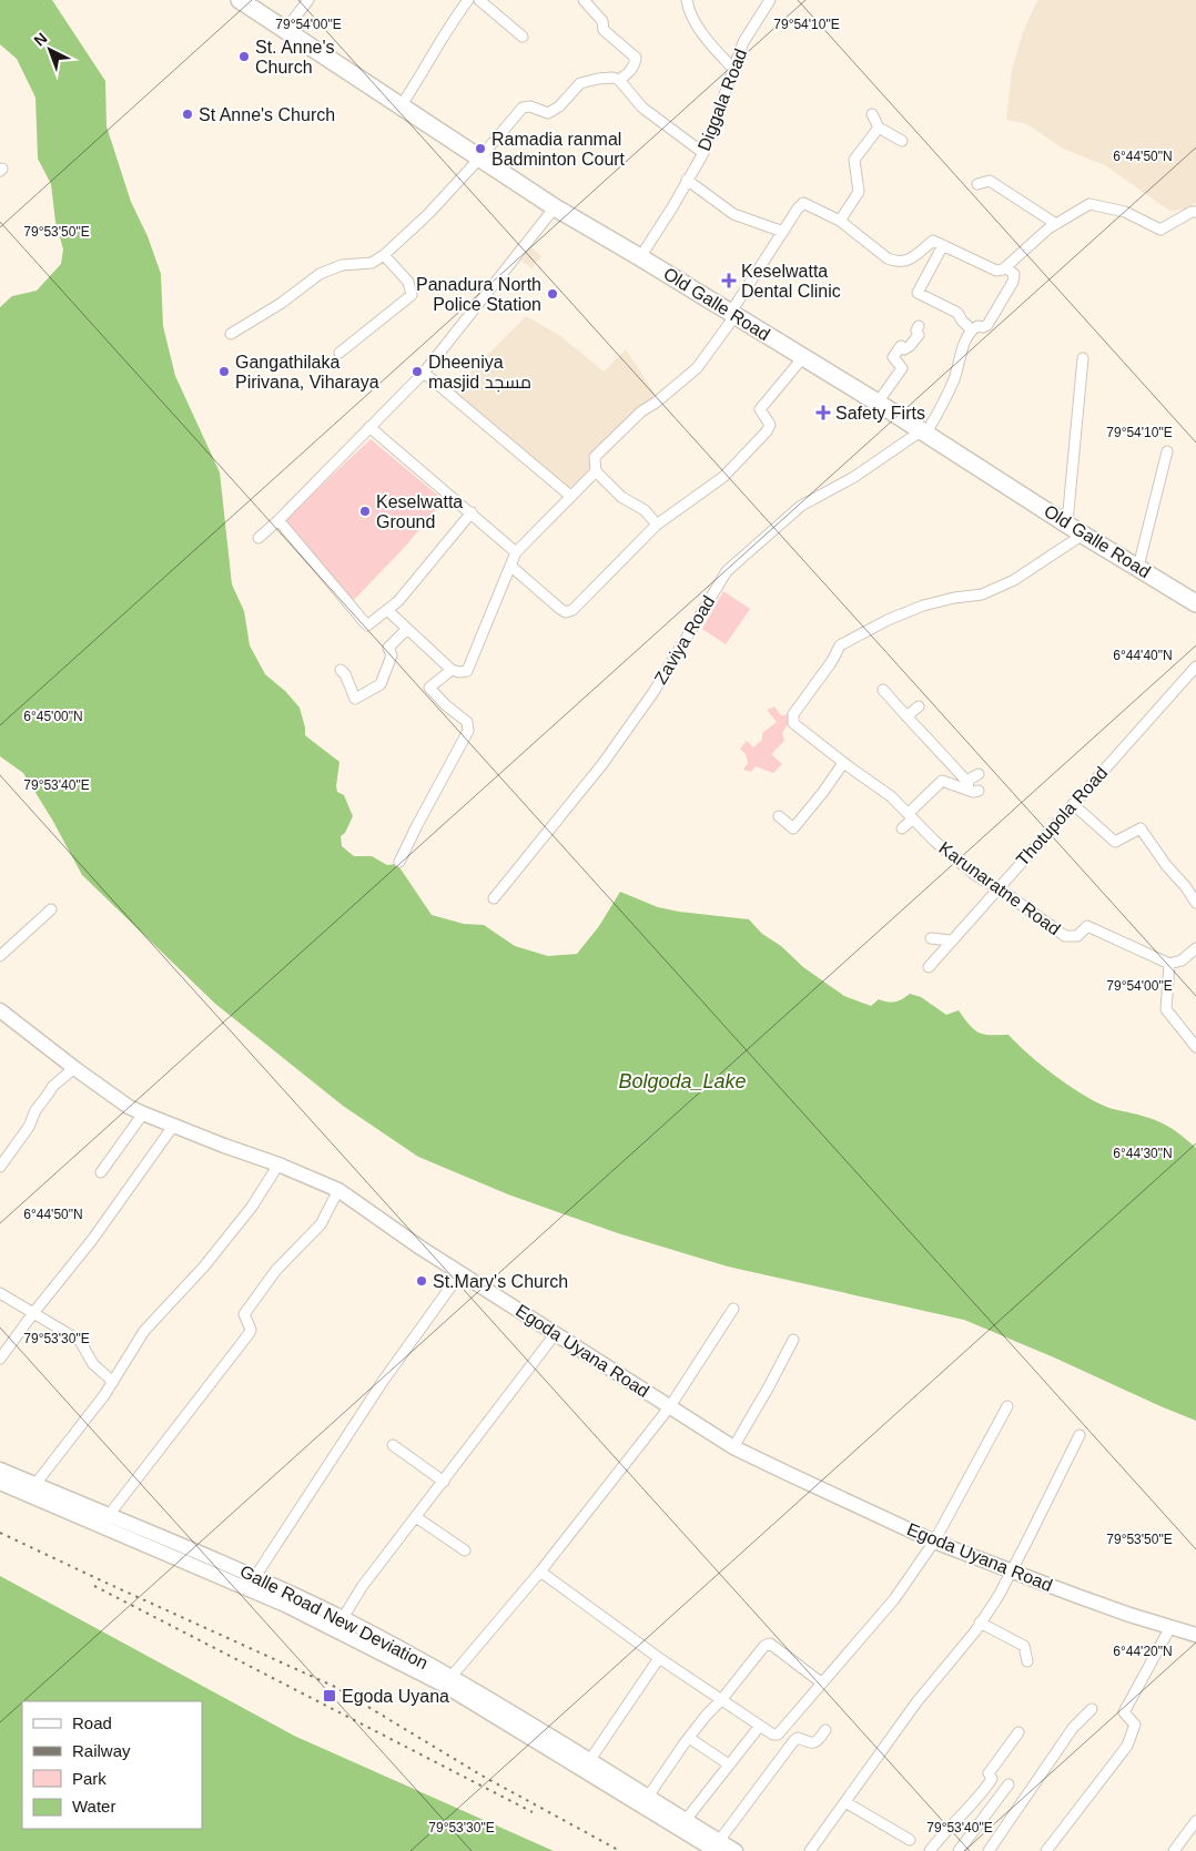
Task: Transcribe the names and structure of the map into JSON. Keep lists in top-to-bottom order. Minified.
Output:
{"streets":{"highway":["Old Galle Road"],"main road":["Egoda Uyana Road","Galle Road New Deviation"],"street":["Diggala Road","Zaviya Road","Thotupola Road","Karunaratne Road"]},"crossings":[["Diggala Road","Old Galle Road"],["Old Galle Road","Zaviya Road"],["Old Galle Road","Karunaratne Road"],["Thotupola Road","Karunaratne Road"]],"water":["Bolgoda_Lake"],"places":{"other":["St. Anne's Church","St Anne's Church","Ramadia ranmal Badminton Court","Panadura North Police Station","Gangathilaka Pirivana, Viharaya","Dheeniya masjid مسجد","Keselwatta Ground","St.Mary's Church"],"health":["Keselwatta Dental Clinic","Safety Firts"],"transit":["Egoda Uyana"]},"legend":["Road","Railway","Park","Water"],"north":"top left","coordinates":["79°54'00\"E","79°54'10\"E","6°44'50\"N","79°53'50\"E","6°44'40\"N","6°45'00\"N","79°53'40\"E","6°44'30\"N","79°53'30\"E","6°44'20\"N"]}
